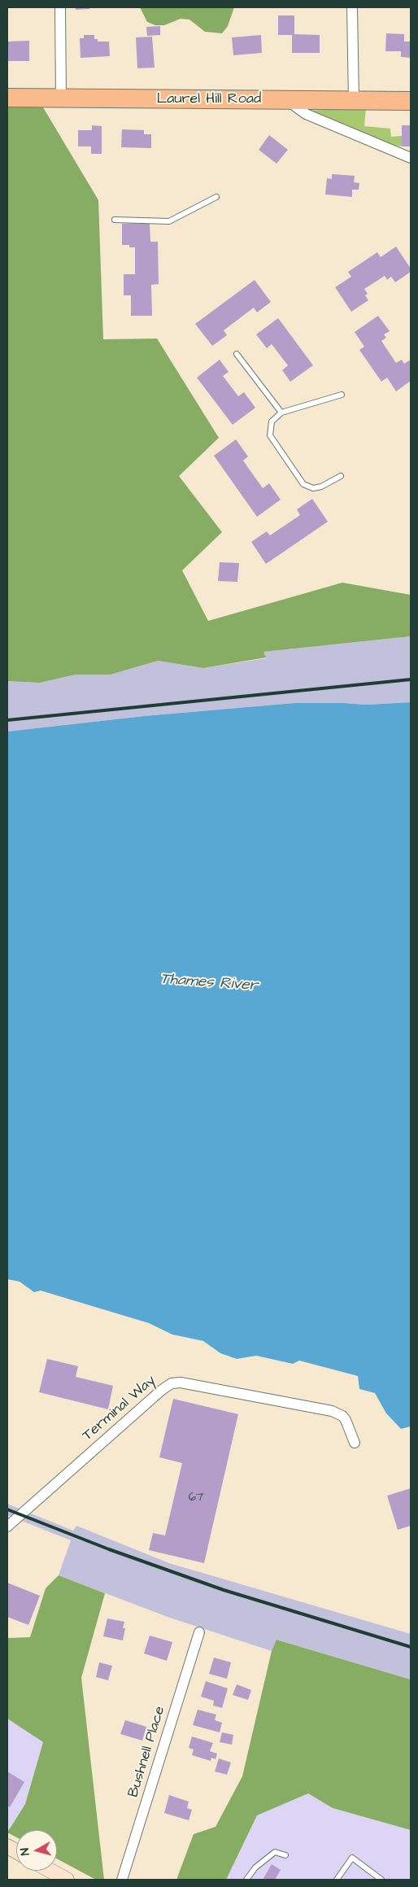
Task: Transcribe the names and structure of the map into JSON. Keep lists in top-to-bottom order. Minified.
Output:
{"streets":{"highway":["Laurel Hill Road"],"street":["Terminal Way","Bushnell Place"]},"water":["Thames River"],"house_numbers":["67"],"north":"left"}
